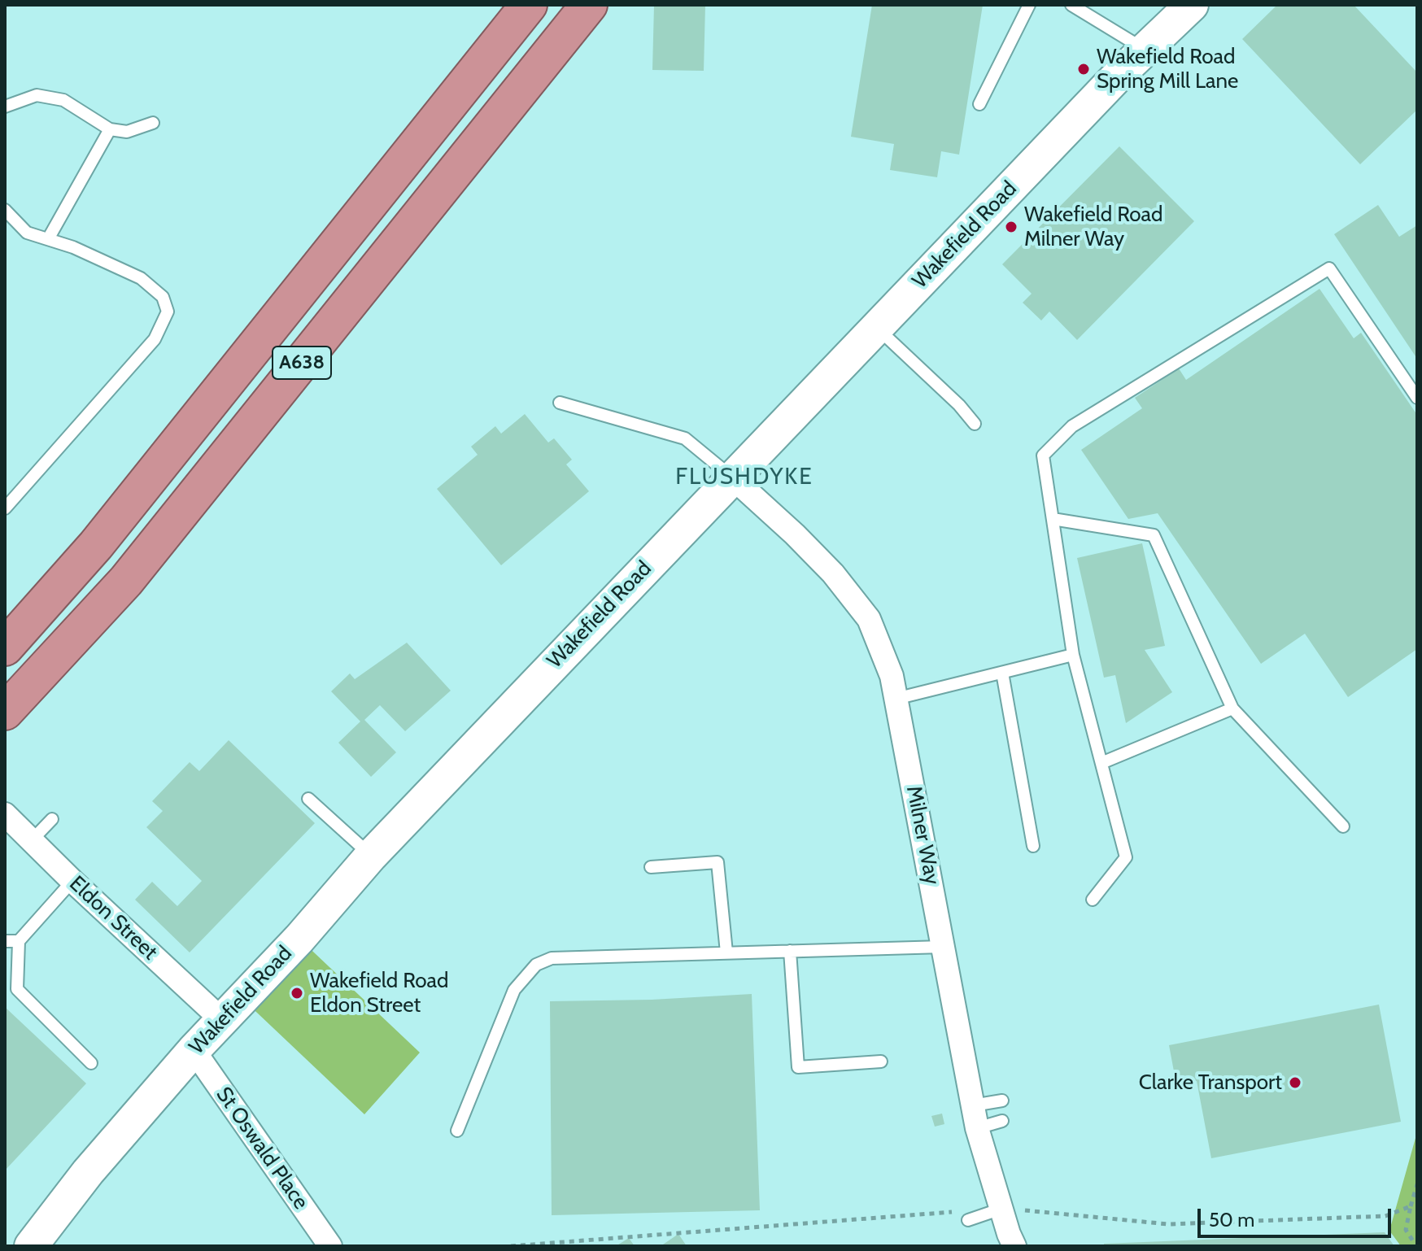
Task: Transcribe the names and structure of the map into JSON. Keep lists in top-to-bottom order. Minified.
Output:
{"streets":{"highway":["A638"],"main road":["Wakefield Road"],"street":["Milner Way","Eldon Street","St Oswald Place"]},"crossings":[["Wakefield Road","Milner Way"],["Wakefield Road","Eldon Street"],["Wakefield Road","St Oswald Place"]],"districts":["FLUSHDYKE"],"places":["Wakefield Road Spring Mill Lane","Wakefield Road Milner Way","Wakefield Road Eldon Street","Clarke Transport"],"scale_bar":"50 m"}
